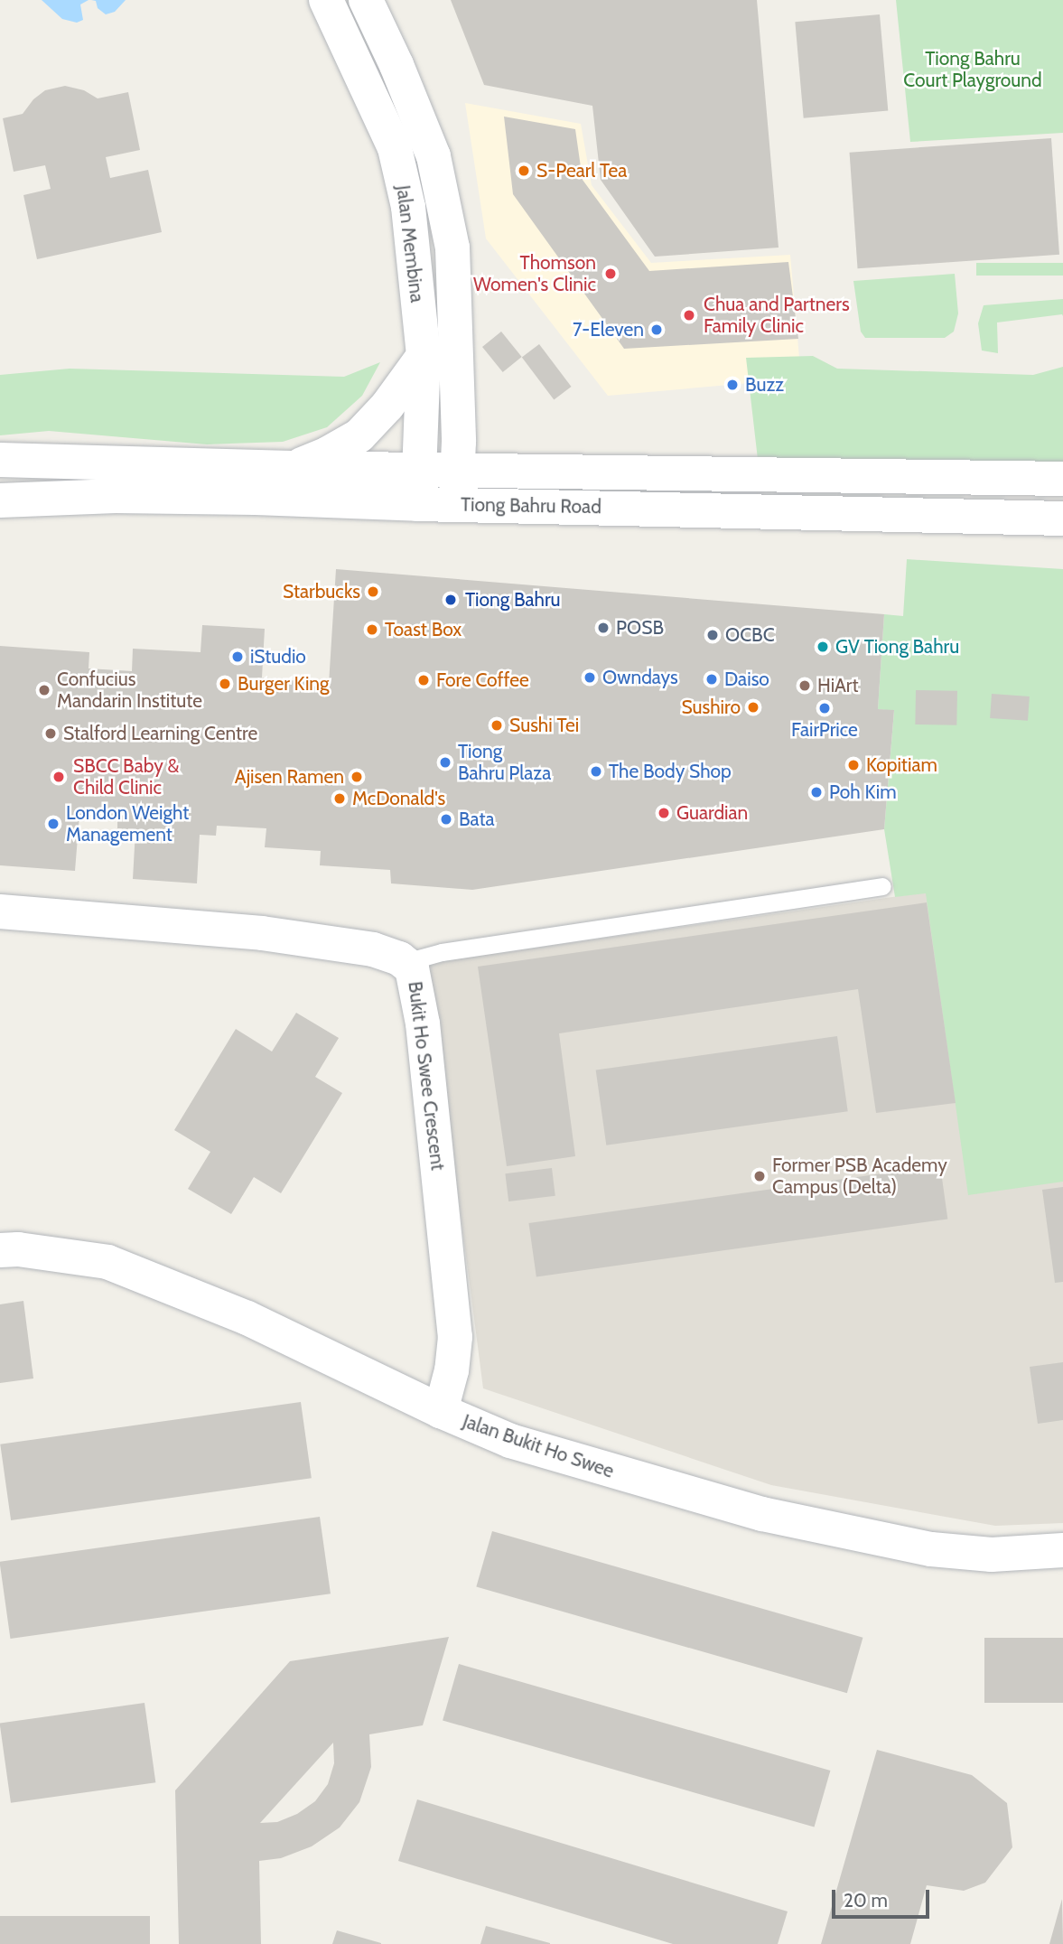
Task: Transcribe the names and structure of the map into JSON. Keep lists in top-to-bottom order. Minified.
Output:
{"streets":{"street":["Jalan Membina","Tiong Bahru Road","Bukit Ho Swee Crescent","Jalan Bukit Ho Swee"]},"crossings":[["Jalan Membina","Tiong Bahru Road"],["Bukit Ho Swee Crescent","Jalan Bukit Ho Swee"]],"parks":["Tiong Bahru Court Playground"],"places":["S-Pearl Tea","Thomson Women's Clinic","Chua and Partners Family Clinic","7-Eleven","Buzz","Starbucks","Tiong Bahru","POSB","Toast Box","OCBC","GV Tiong Bahru","iStudio","Owndays","Daiso","Fore Coffee","Burger King","HiArt","Confucius Mandarin Institute","Sushiro","FairPrice","Sushi Tei","Stalford Learning Centre","Tiong Bahru Plaza","Kopitiam","The Body Shop","SBCC Baby & Child Clinic","Ajisen Ramen","Poh Kim","McDonald's","Guardian","Bata","London Weight Management","Former PSB Academy Campus (Delta)"],"scale_bar":"20 m"}
